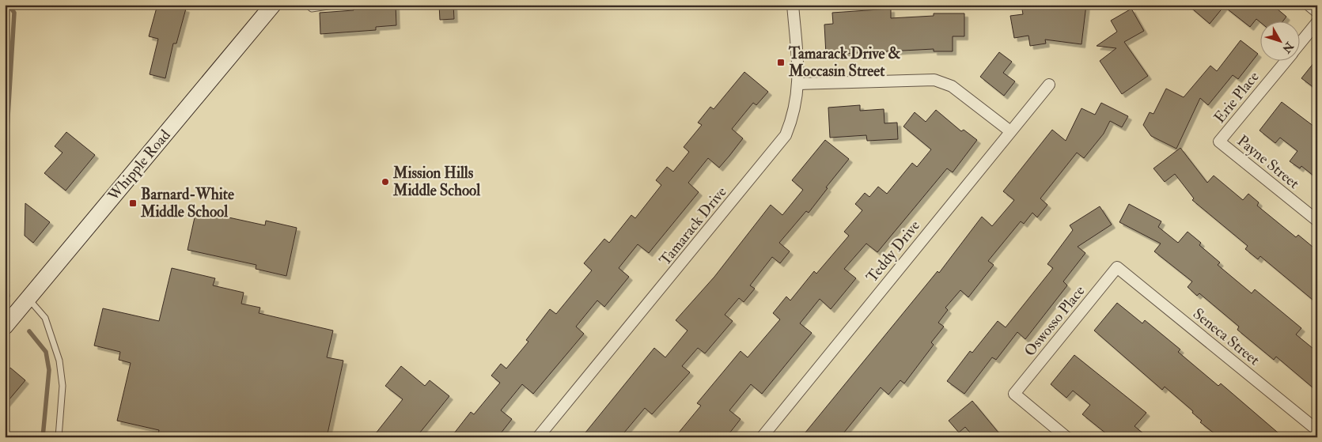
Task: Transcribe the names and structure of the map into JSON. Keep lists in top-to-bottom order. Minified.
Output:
{"streets":{"main road":["Whipple Road"],"street":["Erie Place","Payne Street","Tamarack Drive","Teddy Drive","Oswosso Place","Seneca Street"]},"crossings":[["Erie Place","Payne Street"],["Oswosso Place","Seneca Street"]],"places":{"transit":["Tamarack Drive & Moccasin Street","Barnard-White Middle School"],"other":["Mission Hills Middle School"]},"north":"bottom right"}
